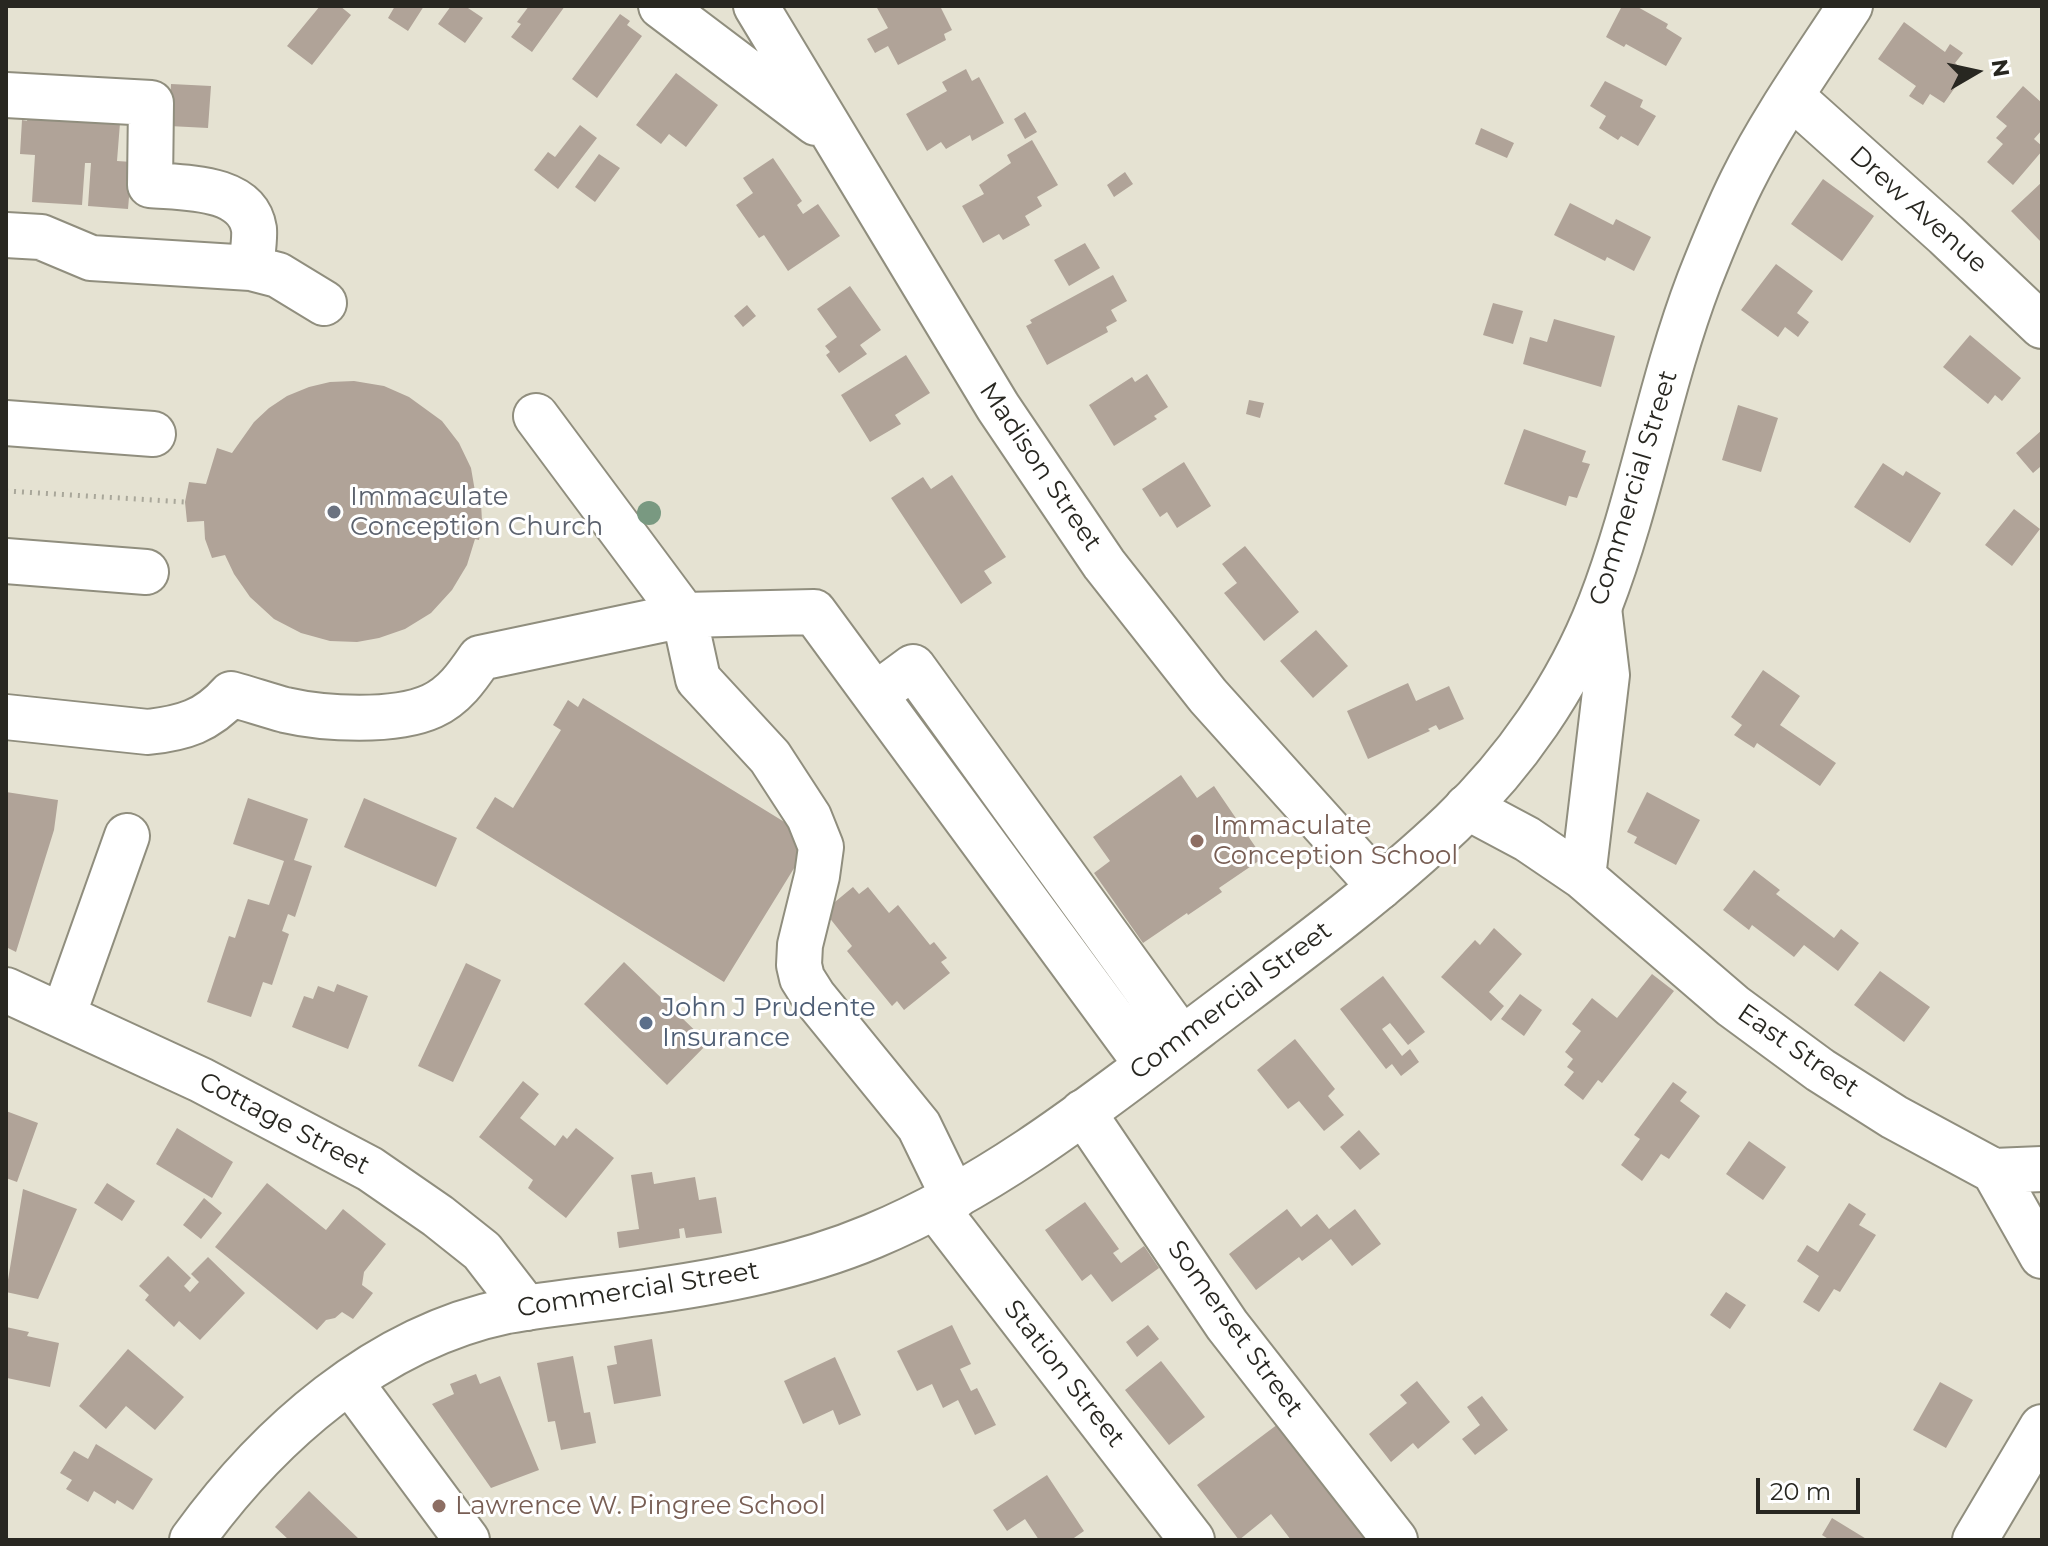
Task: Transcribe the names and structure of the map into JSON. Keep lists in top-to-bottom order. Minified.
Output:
{"streets":{"street":["Drew Avenue","Madison Street","Commercial Street","East Street","Cottage Street","Somerset Street","Station Street"]},"crossings":[["Drew Avenue","Commercial Street"],["Madison Street","Commercial Street"],["Commercial Street","East Street"],["Commercial Street","Cottage Street"],["Commercial Street","Somerset Street"],["Commercial Street","Station Street"]],"places":["Immaculate Conception Church","Immaculate Conception School","John J Prudente Insurance","Lawrence W. Pingree School"],"scale_bar":"20 m","north":"right"}
